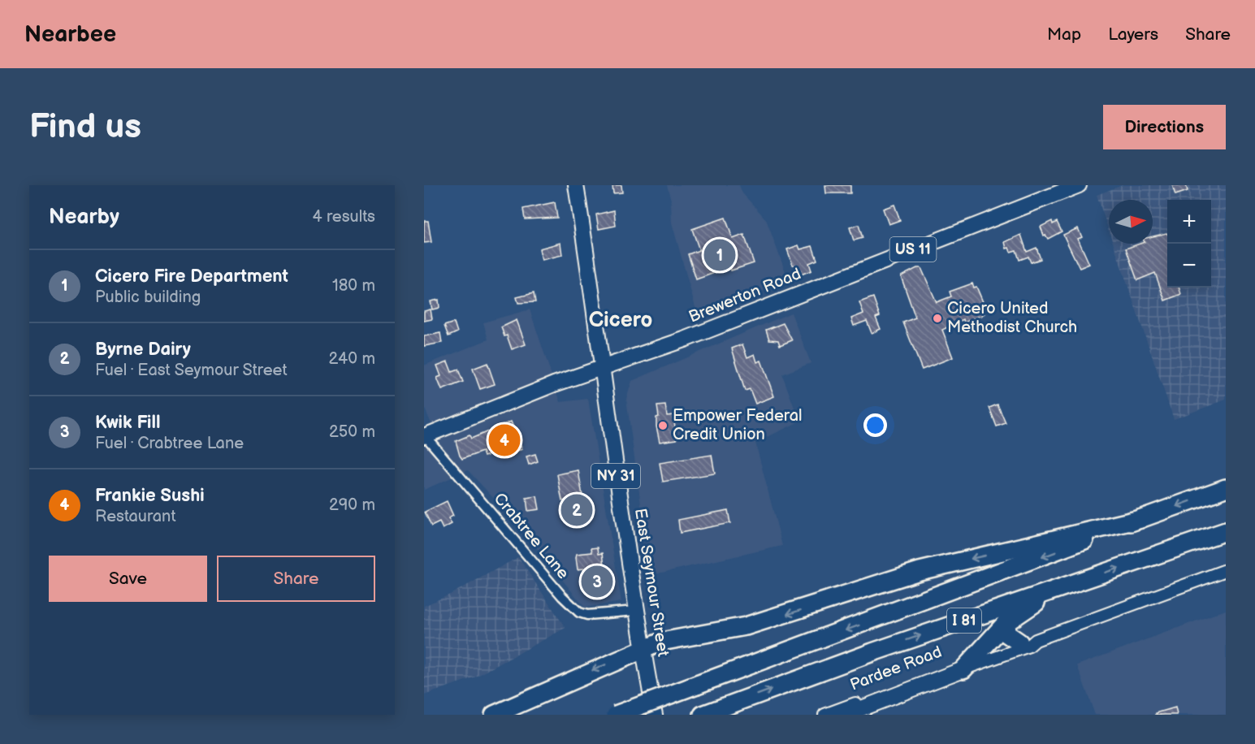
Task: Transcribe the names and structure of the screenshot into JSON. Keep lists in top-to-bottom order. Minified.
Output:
{"streets":{"highway":["I 81"],"main road":["US 11","Brewerton Road","NY 31","East Seymour Street","Pardee Road"],"street":["Crabtree Lane"]},"crossings":[["Brewerton Road","NY 31"],["Brewerton Road","Crabtree Lane"],["Brewerton Road","East Seymour Street"],["NY 31","East Seymour Street"],["Crabtree Lane","East Seymour Street"]],"districts":["Cicero"],"places":["Cicero United Methodist Church","Empower Federal Credit Union"],"north":"right","page":{"header":"Nearbee","nav":["Map","Layers","Share"],"buttons":["Directions",["Save","Share"]],"title":"Find us","heading":["Nearby","4 results"],"map_buttons":["+","−"],"pins":["1","4","2","3"],"list":[{"mark":"1","name":"Cicero Fire Department","note":"Public building","value":"180 m"},{"mark":"2","name":"Byrne Dairy","note":"Fuel · East Seymour Street","value":"240 m"},{"mark":"3","name":"Kwik Fill","note":"Fuel · Crabtree Lane","value":"250 m"},{"mark":"4","name":"Frankie Sushi","note":"Restaurant","value":"290 m"}]}}
